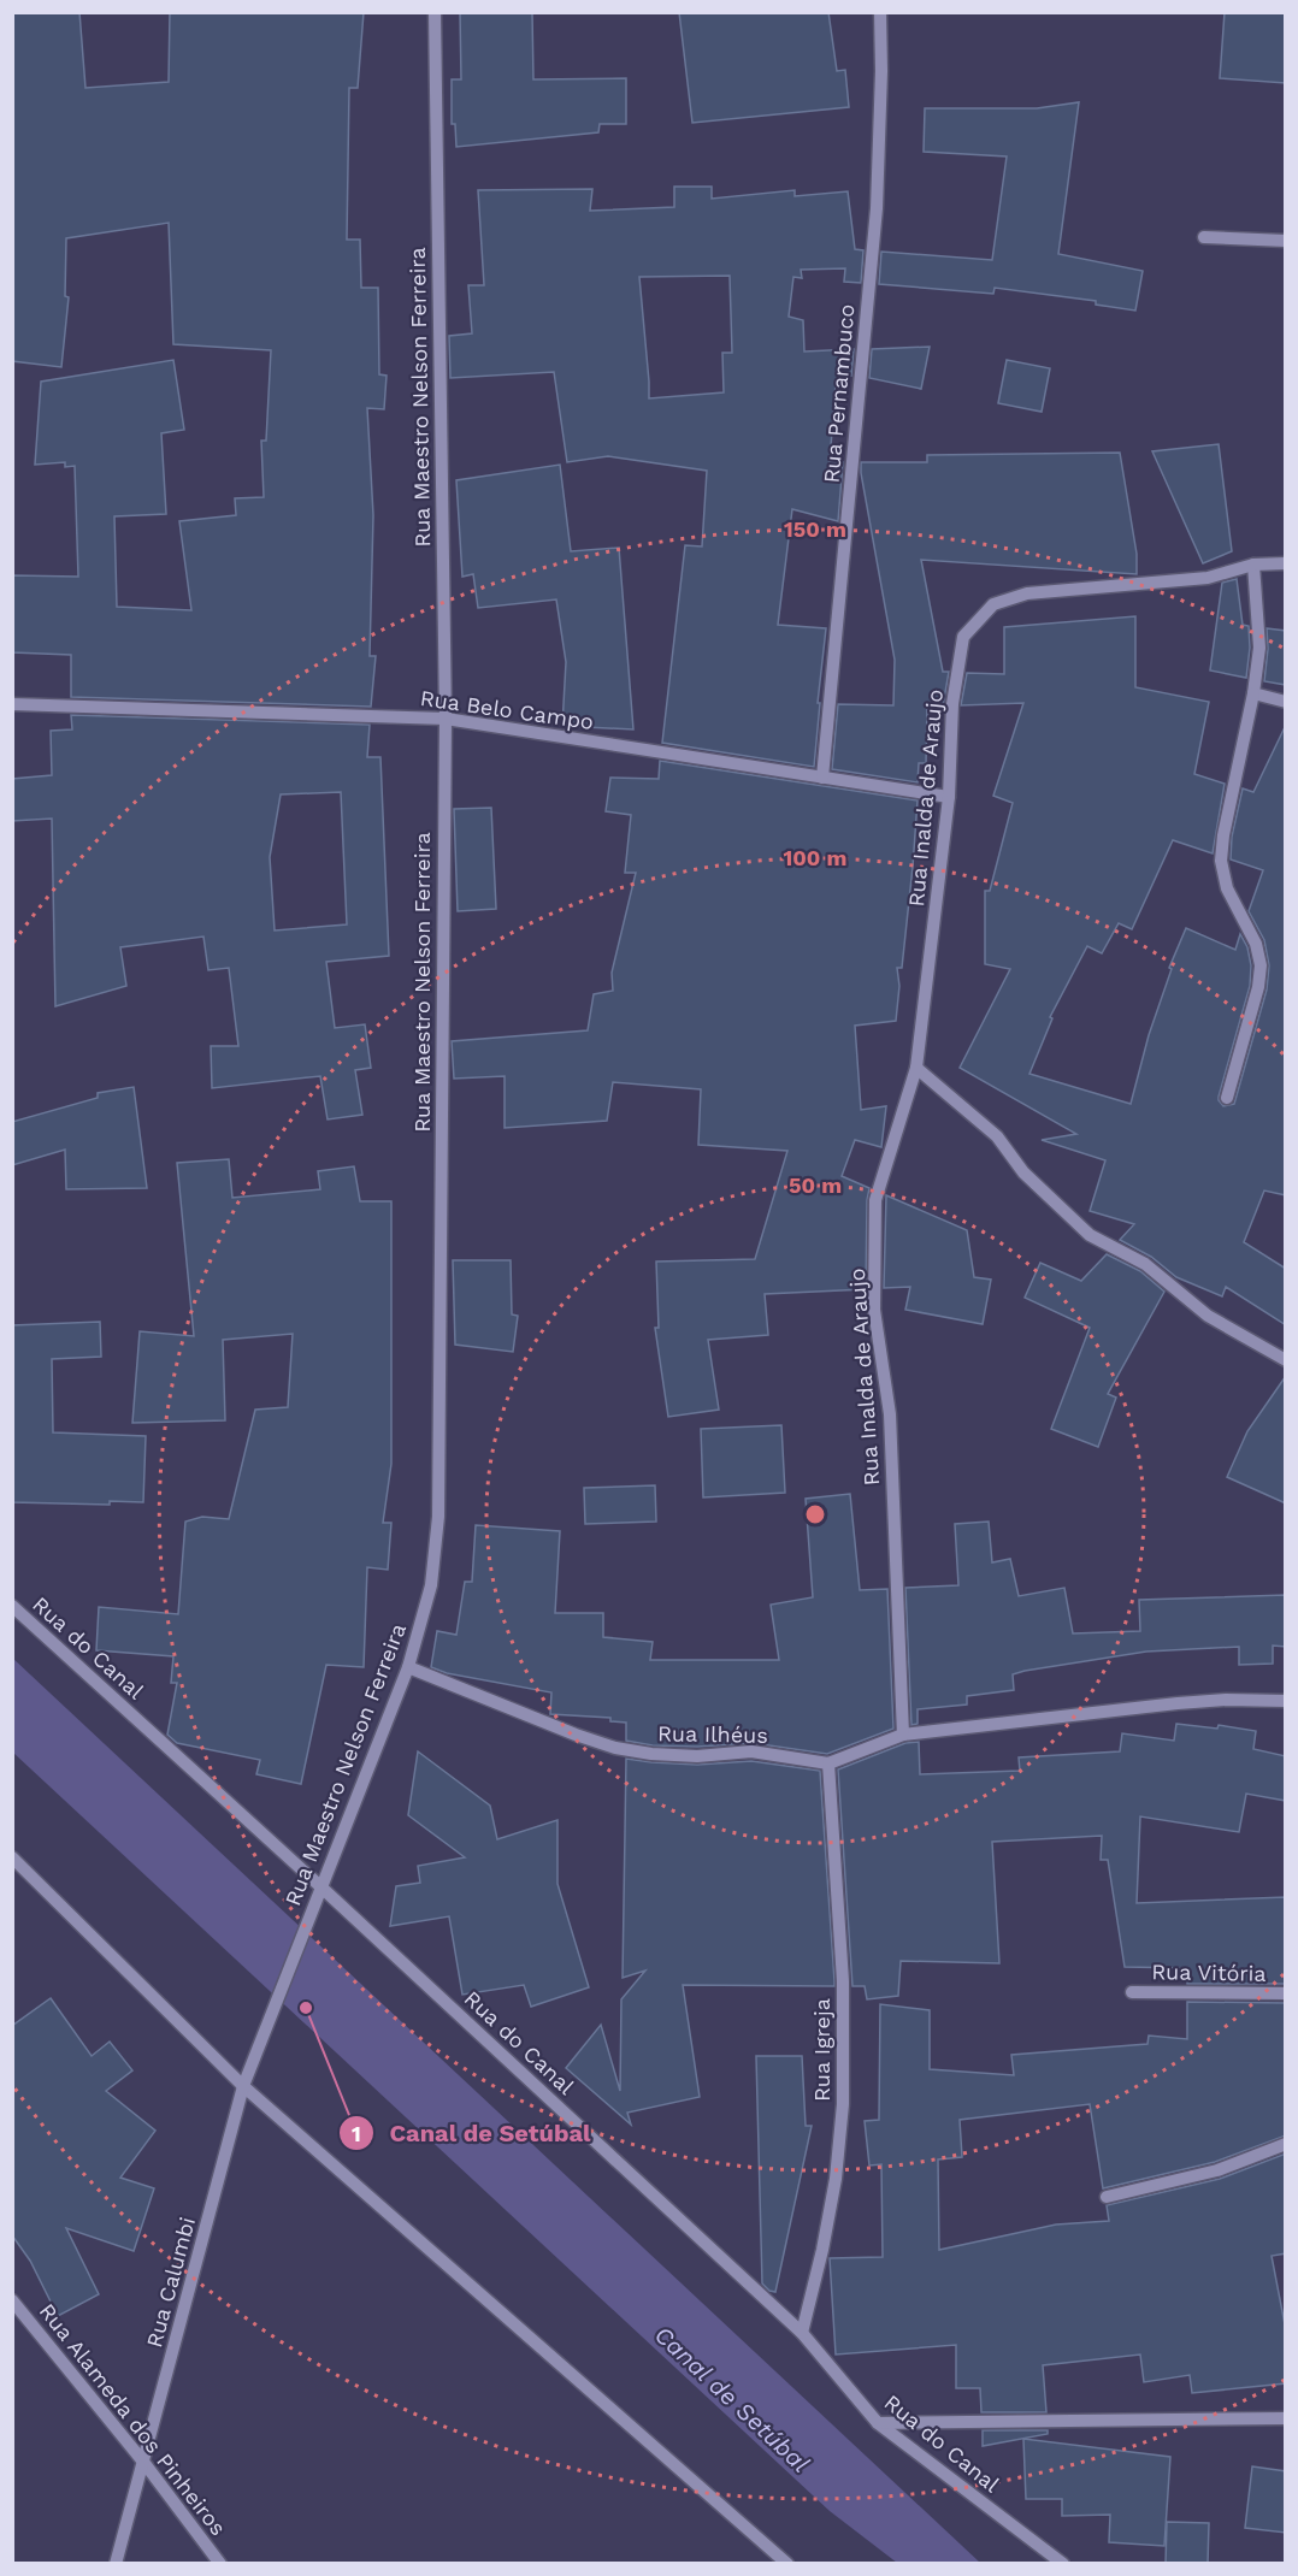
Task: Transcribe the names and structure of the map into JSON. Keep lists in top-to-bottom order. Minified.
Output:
{"streets":{"street":["Rua Pernambuco","Rua Maestro Nelson Ferreira","Rua Belo Campo","Rua Inalda de Araujo","Rua do Canal","Rua Ilhéus","Rua Vitória","Rua Igreja","Rua Calumbi","Rua Alameda dos Pinheiros"]},"crossings":[["Rua Pernambuco","Rua Belo Campo"],["Rua Maestro Nelson Ferreira","Rua Belo Campo"],["Rua Maestro Nelson Ferreira","Rua do Canal"],["Rua Maestro Nelson Ferreira","Rua Ilhéus"],["Rua Maestro Nelson Ferreira","Rua Calumbi"],["Rua Belo Campo","Rua Inalda de Araujo"],["Rua do Canal","Rua Igreja"],["Rua Ilhéus","Rua Igreja"],["Rua Calumbi","Rua Alameda dos Pinheiros"]],"water":["Canal de Setúbal"],"places":["Canal de Setúbal"],"rings":["150 m","100 m","50 m"]}
